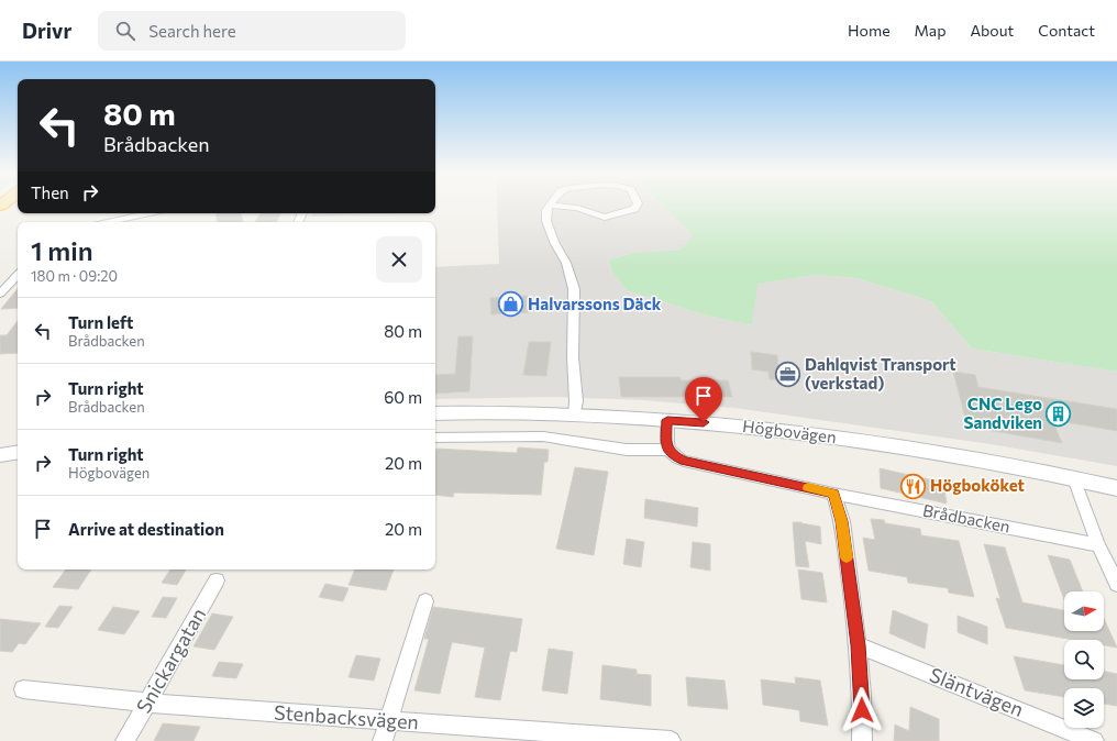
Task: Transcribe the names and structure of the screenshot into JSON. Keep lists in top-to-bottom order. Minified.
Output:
{"streets":{"main road":["Högbovägen"],"street":["Brådbacken","Snickargatan","Släntvägen","Stenbacksvägen"]},"crossings":[["Snickargatan","Stenbacksvägen"]],"places":{"shop":["Halvarssons Däck"],"office":["Dahlqvist Transport (verkstad)"],"building":["CNC Lego Sandviken"],"restaurant":["Högboköket"]},"north":"right","page":{"header":"Drivr","search":"Search here","nav":["Home","Map","About","Contact"],"turn":["80 m","Brådbacken"],"then":"Then","heading":["1 min","180 m · 09:20"],"list":[{"name":"Turn left","note":"Brådbacken","value":"80 m"},{"name":"Turn right","note":"Brådbacken","value":"60 m"},{"name":"Turn right","note":"Högbovägen","value":"20 m"},{"name":"Arrive at destination","value":"20 m"}]}}
